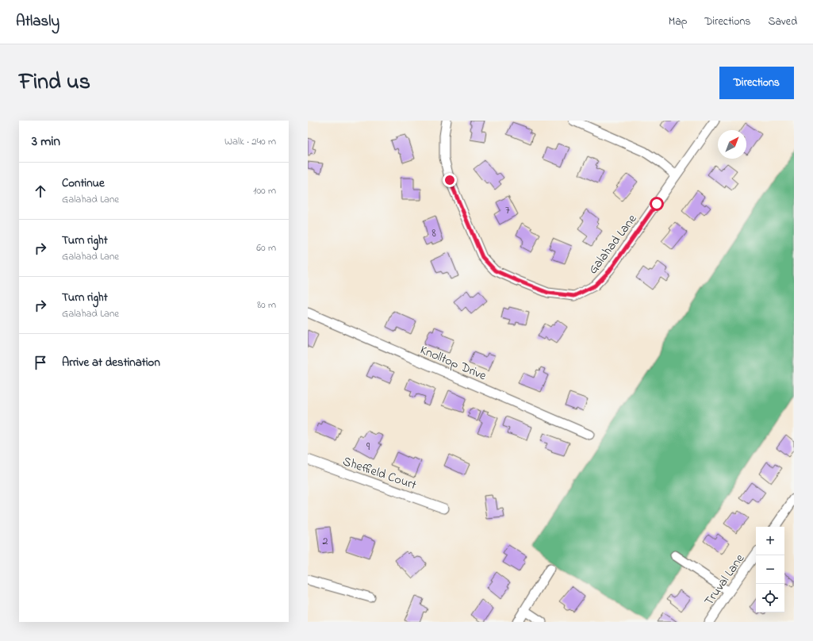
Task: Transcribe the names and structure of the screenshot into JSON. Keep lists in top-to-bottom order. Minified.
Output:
{"streets":{"street":["Galahad Lane","Knolltop Drive","Sheffield Court","Truval Lane"]},"house_numbers":["7","8","9","2"],"north":"top right","page":{"header":"Atlasly","nav":["Map","Directions","Saved"],"title":"Find us","buttons":"Directions","heading":["3 min","Walk · 240 m"],"list":[["Continue","Galahad Lane","100 m"],["Turn right","Galahad Lane","60 m"],["Turn right","Galahad Lane","80 m"],"Arrive at destination"],"map_buttons":["+","−"]}}
